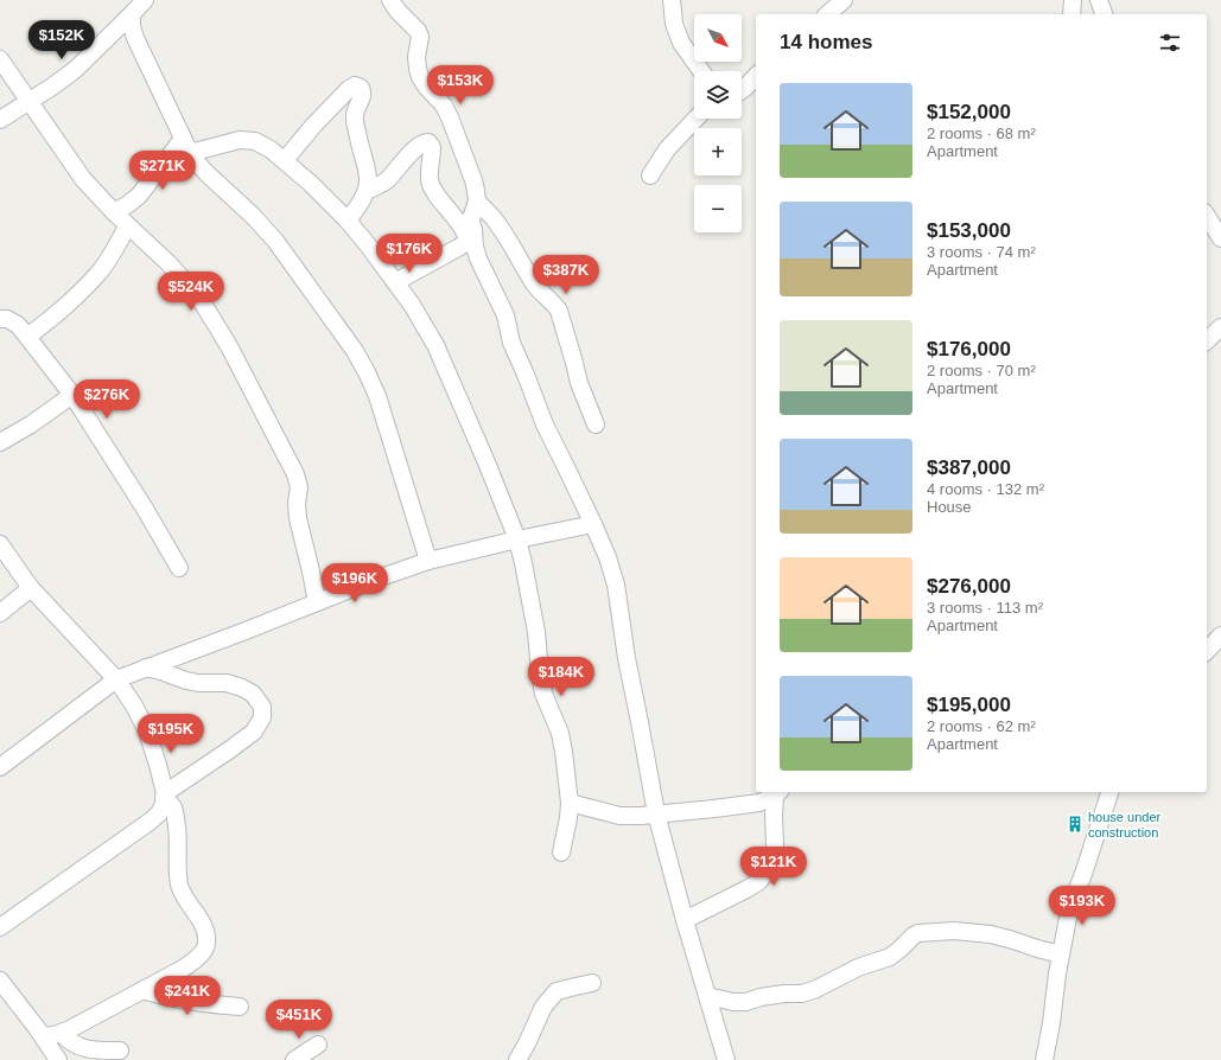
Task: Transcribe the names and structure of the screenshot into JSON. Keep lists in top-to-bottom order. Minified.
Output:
{"places":{"building":["house under construction"]},"north":"bottom right","page":{"map_buttons":["+","−"],"heading":"14 homes","price":["$152K","$153K","$271K","$176K","$387K","$524K","$276K","$196K","$184K","$195K","$121K","$193K","$241K","$451K"],"list":[{"name":"$152,000","note":"2 rooms · 68 m² · Apartment"},{"name":"$153,000","note":"3 rooms · 74 m² · Apartment"},{"name":"$176,000","note":"2 rooms · 70 m² · Apartment"},{"name":"$387,000","note":"4 rooms · 132 m² · House"},{"name":"$276,000","note":"3 rooms · 113 m² · Apartment"},{"name":"$195,000","note":"2 rooms · 62 m² · Apartment"}]}}
